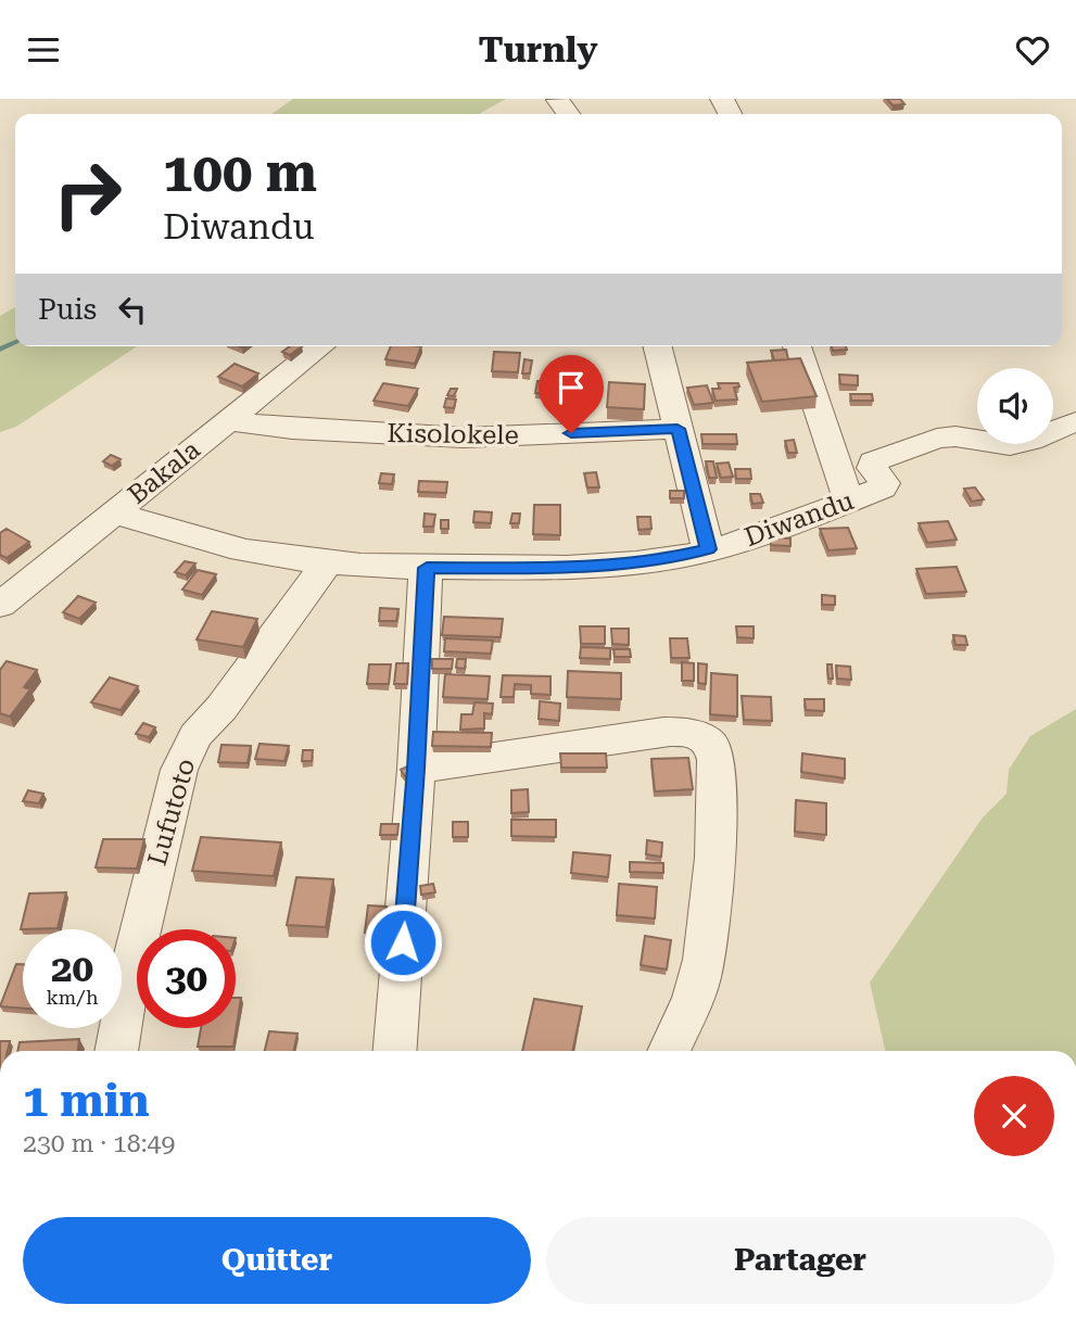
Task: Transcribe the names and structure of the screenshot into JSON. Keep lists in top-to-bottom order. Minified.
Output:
{"streets":{"street":["Kisolokele","Bakala","Diwandu","Lufutoto"]},"crossings":[["Kisolokele","Bakala"],["Bakala","Diwandu"],["Diwandu","Lufutoto"]],"page":{"header":"Turnly","turn":["100 m","Diwandu"],"then":"Puis","speed":"20 km/h","limit":"30","heading":["1 min","230 m · 18:49"],"buttons":["Quitter","Partager"]}}
